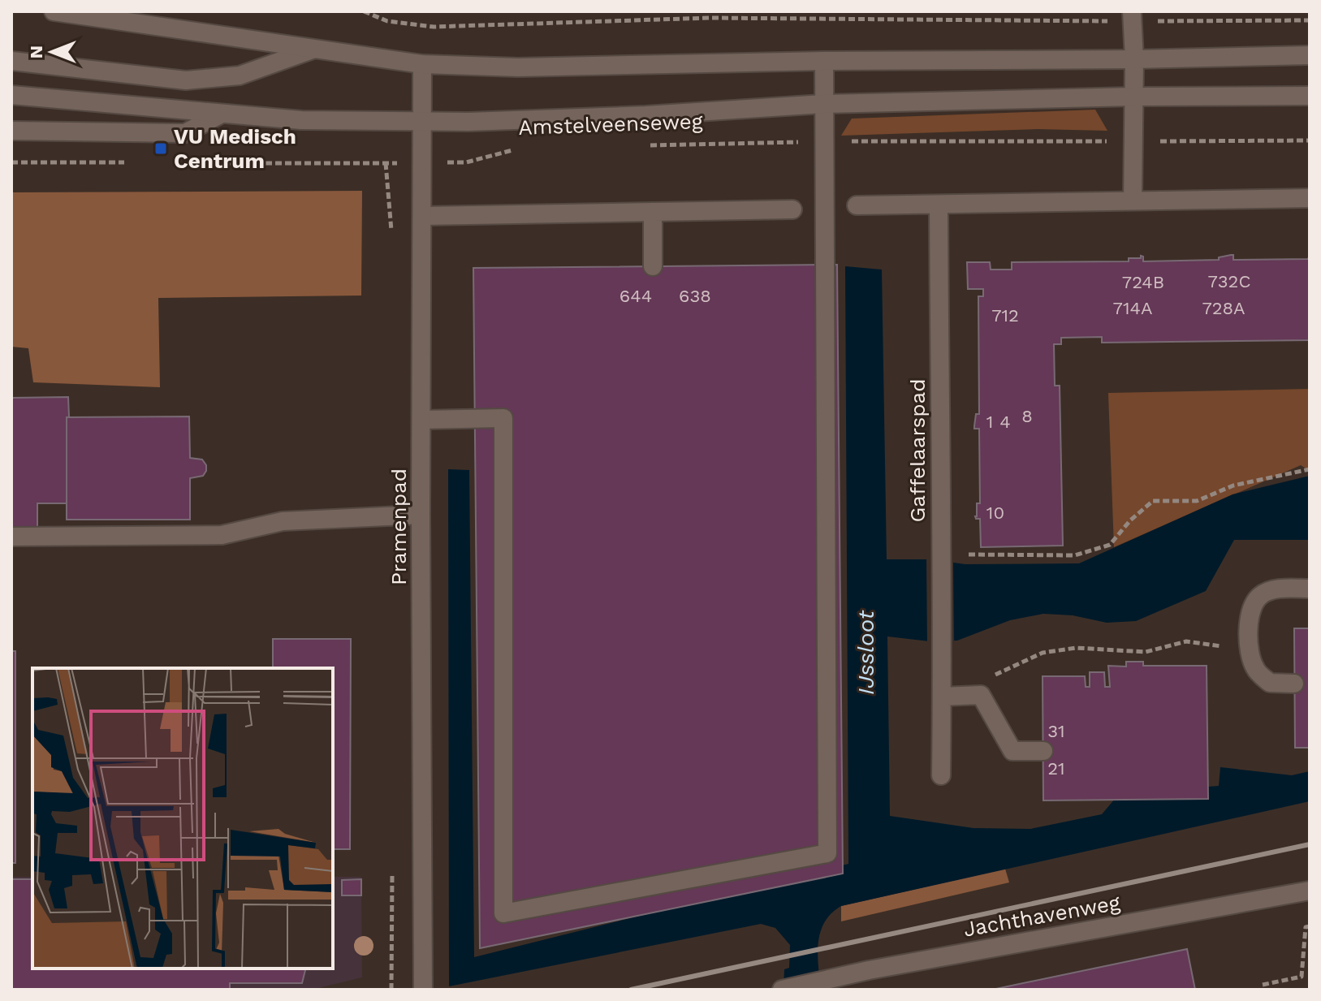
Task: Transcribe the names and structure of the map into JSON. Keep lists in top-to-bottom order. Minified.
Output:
{"streets":{"street":["Amstelveenseweg","Gaffelaarspad","Pramenpad","Jachthavenweg"]},"crossings":[["Amstelveenseweg","Pramenpad"]],"water":["IJssloot"],"places":{"transit":["VU Medisch Centrum"]},"house_numbers":["732C","724B","644","638","714A","728A","712","8","1","4","10","31","21"],"north":"left"}
